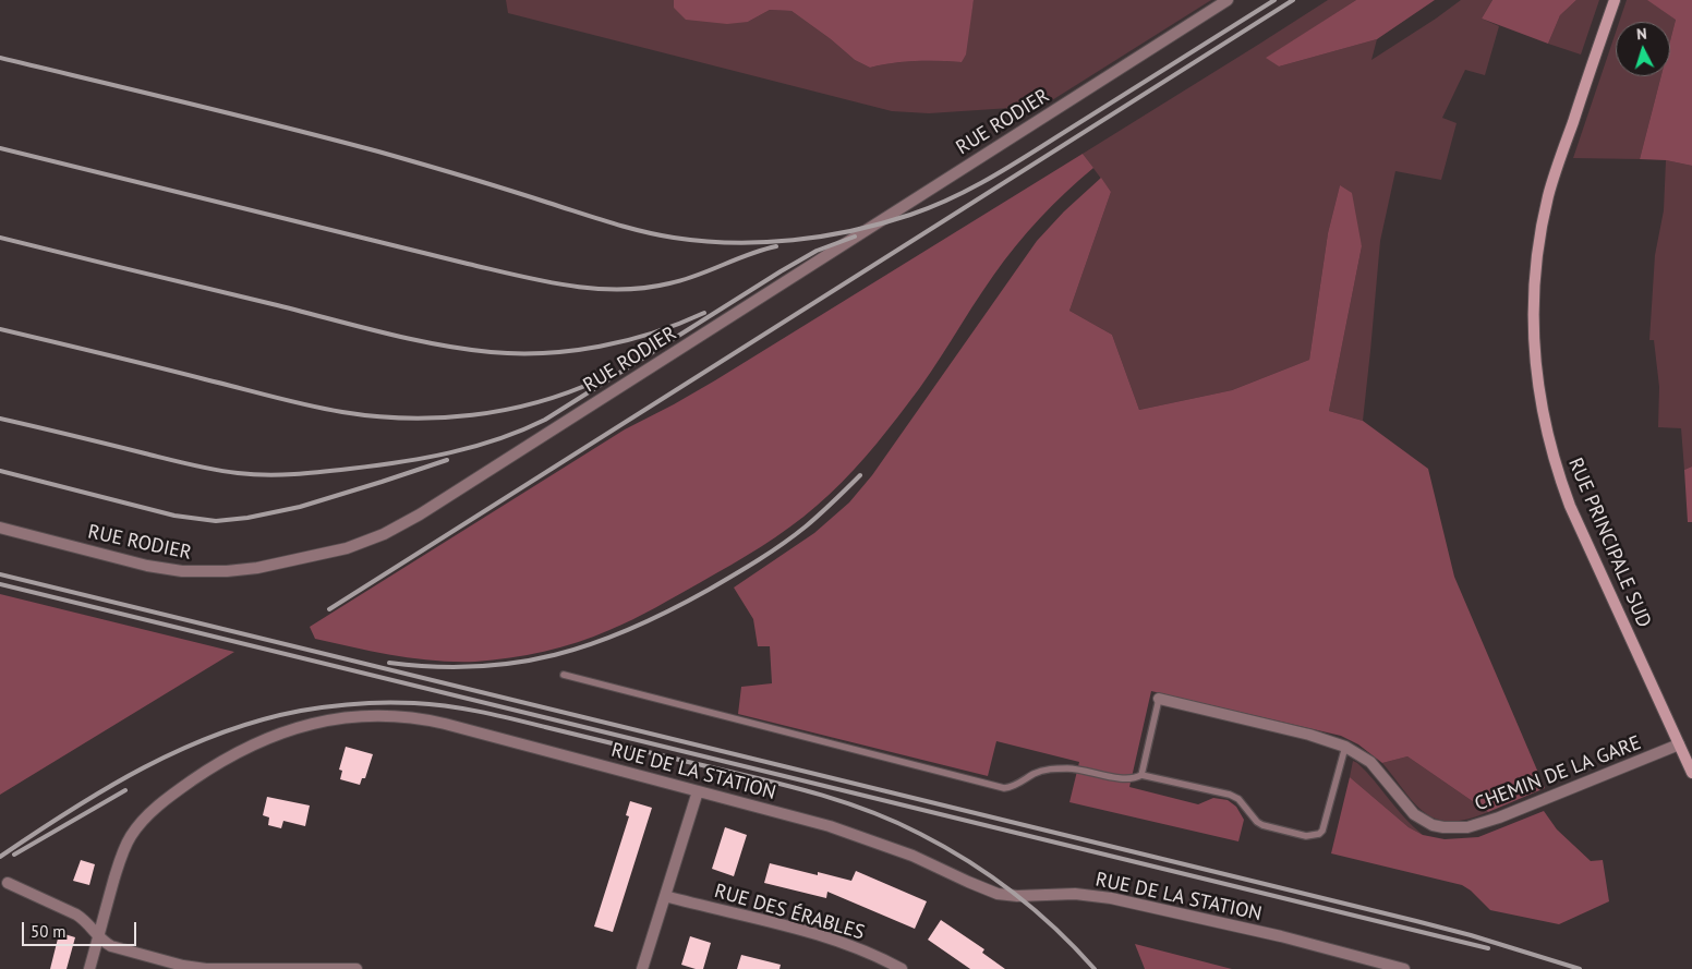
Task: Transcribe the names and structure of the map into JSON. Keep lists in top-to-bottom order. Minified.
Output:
{"streets":{"street":["RUE RODIER","RUE PRINCIPALE SUD","RUE DE LA STATION","CHEMIN DE LA GARE","RUE DES ÉRABLES"]},"crossings":[["RUE PRINCIPALE SUD","CHEMIN DE LA GARE"]],"scale_bar":"50 m","north":"top"}
